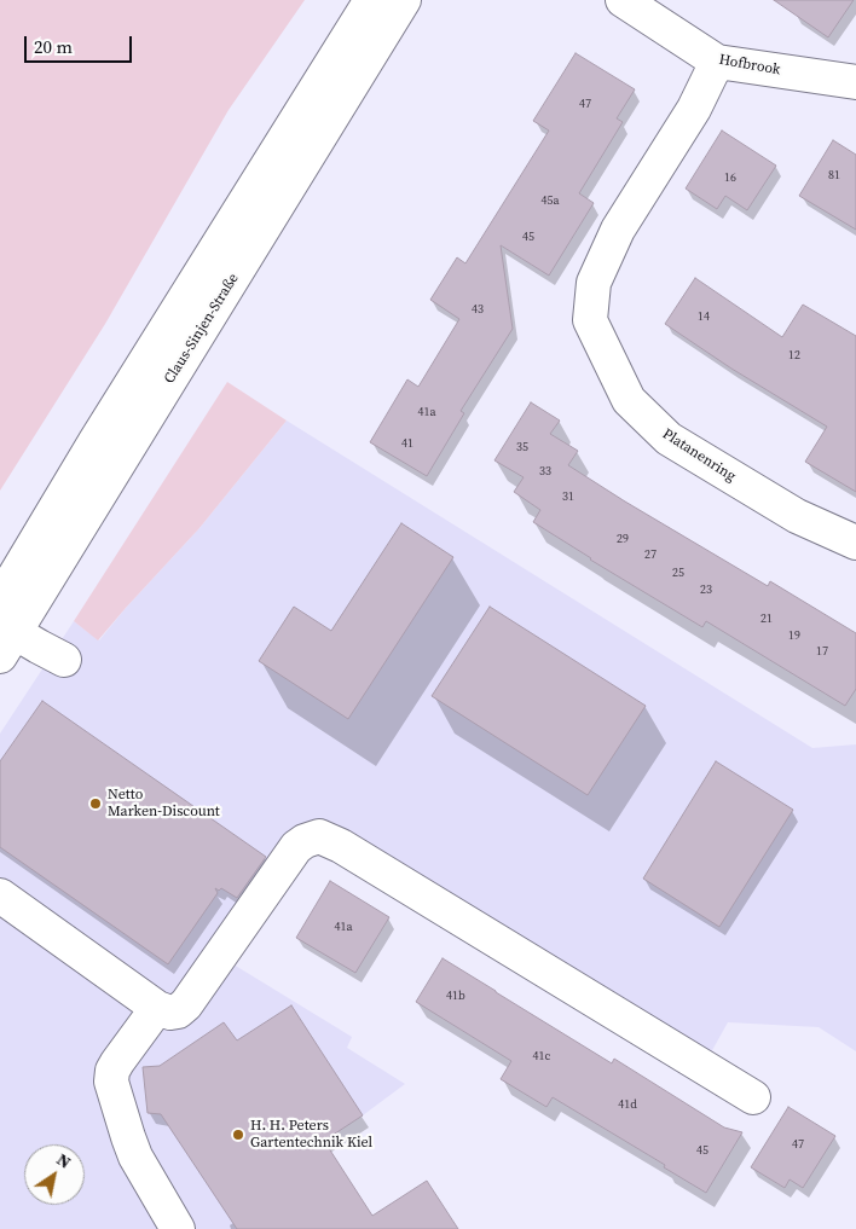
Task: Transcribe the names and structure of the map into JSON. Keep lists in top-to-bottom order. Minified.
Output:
{"streets":{"street":["Hofbrook","Claus-Sinjen-Straße","Platanenring"]},"crossings":[["Hofbrook","Platanenring"]],"places":["Netto Marken-Discount","H. H. Peters Gartentechnik Kiel"],"house_numbers":["47","81","16","45a","45","43","14","12","41a","41","35","33","31","29","27","25","23","21","19","17","41a","41b","41c","41d","47","45"],"scale_bar":"20 m","north":"top right"}
